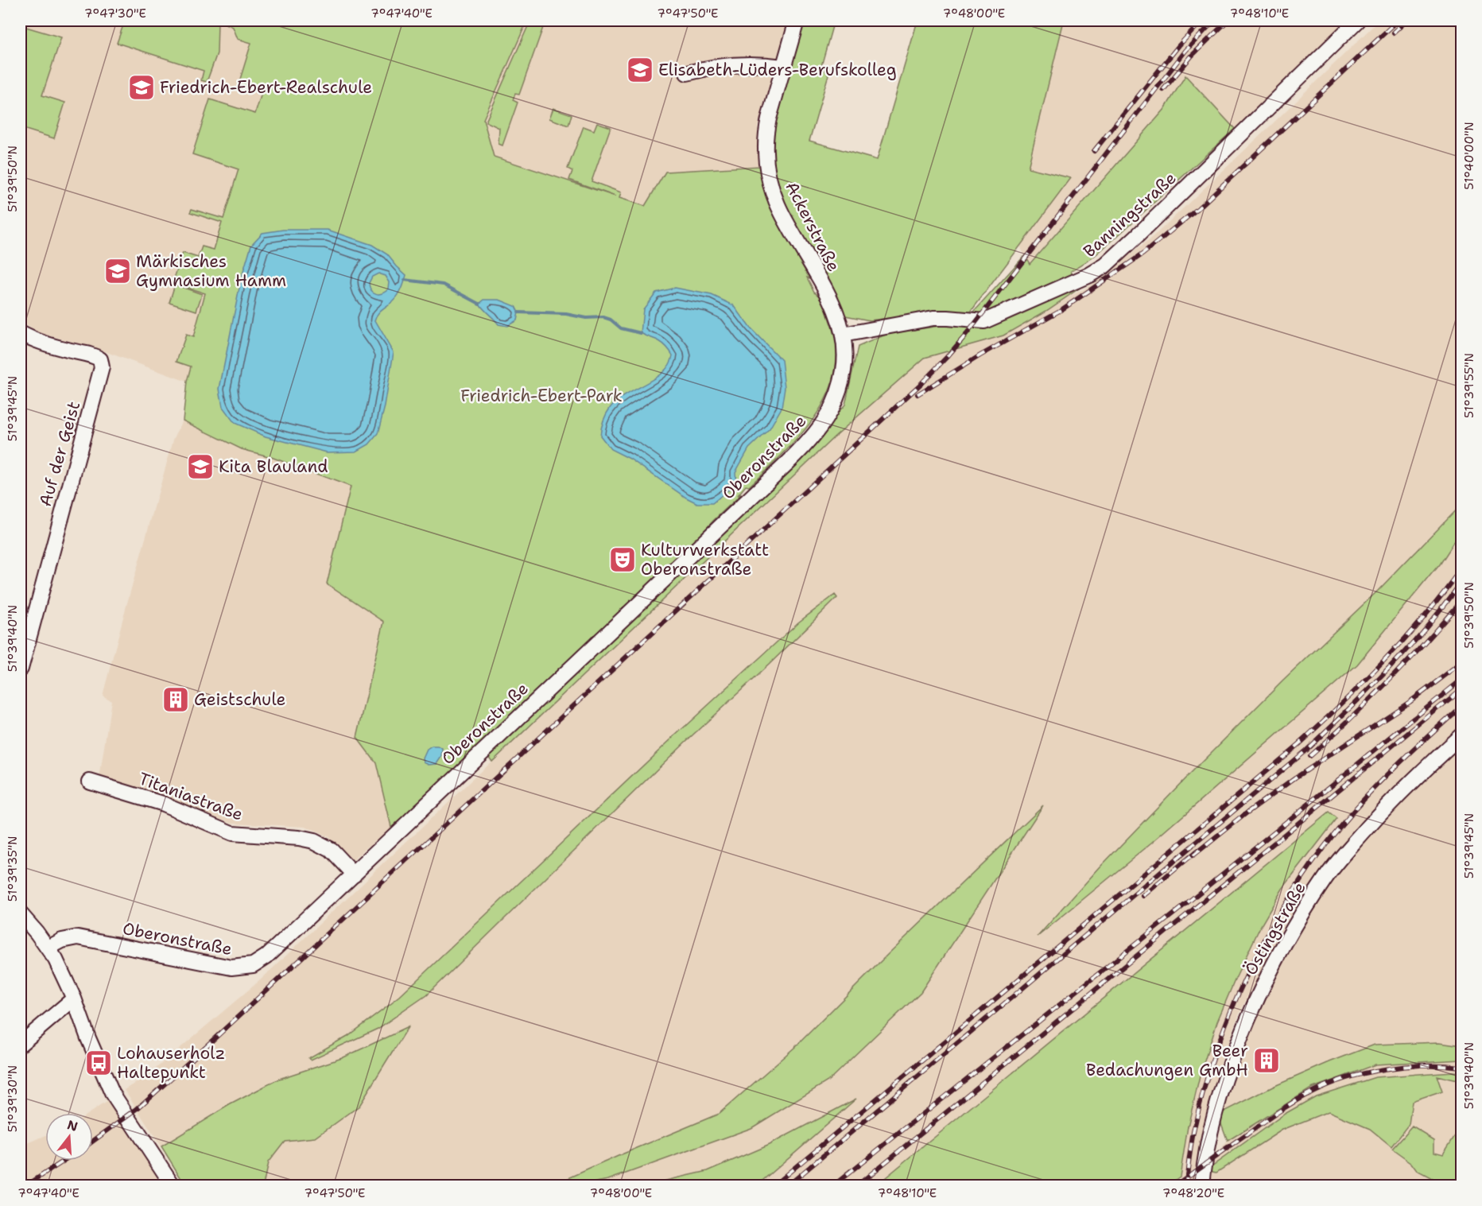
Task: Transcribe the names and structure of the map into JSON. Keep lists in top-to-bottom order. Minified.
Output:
{"streets":{"street":["Banningstraße","Ackerstraße","Auf der Geist","Oberonstraße","Titaniastraße","Östingstraße"]},"crossings":[["Banningstraße","Ackerstraße"],["Banningstraße","Oberonstraße"],["Ackerstraße","Oberonstraße"],["Oberonstraße","Titaniastraße"]],"parks":["Friedrich-Ebert-Park"],"places":{"school or university":["Elisabeth-Lüders-Berufskolleg","Friedrich-Ebert-Realschule","Märkisches Gymnasium Hamm","Kita Blauland"],"theatre":["Kulturwerkstatt Oberonstraße"],"building":["Geistschule","Beer Bedachungen GmbH"],"bus stop":["Lohauserholz Haltepunkt"]},"north":"top","coordinates":["7°47'30\"E","7°47'40\"E","7°47'50\"E","7°48'00\"E","7°48'10\"E","51°40'00\"N","51°39'50\"N","51°39'55\"N","51°39'45\"N","51°39'40\"N","51°39'35\"N","51°39'30\"N","7°48'20\"E"]}
